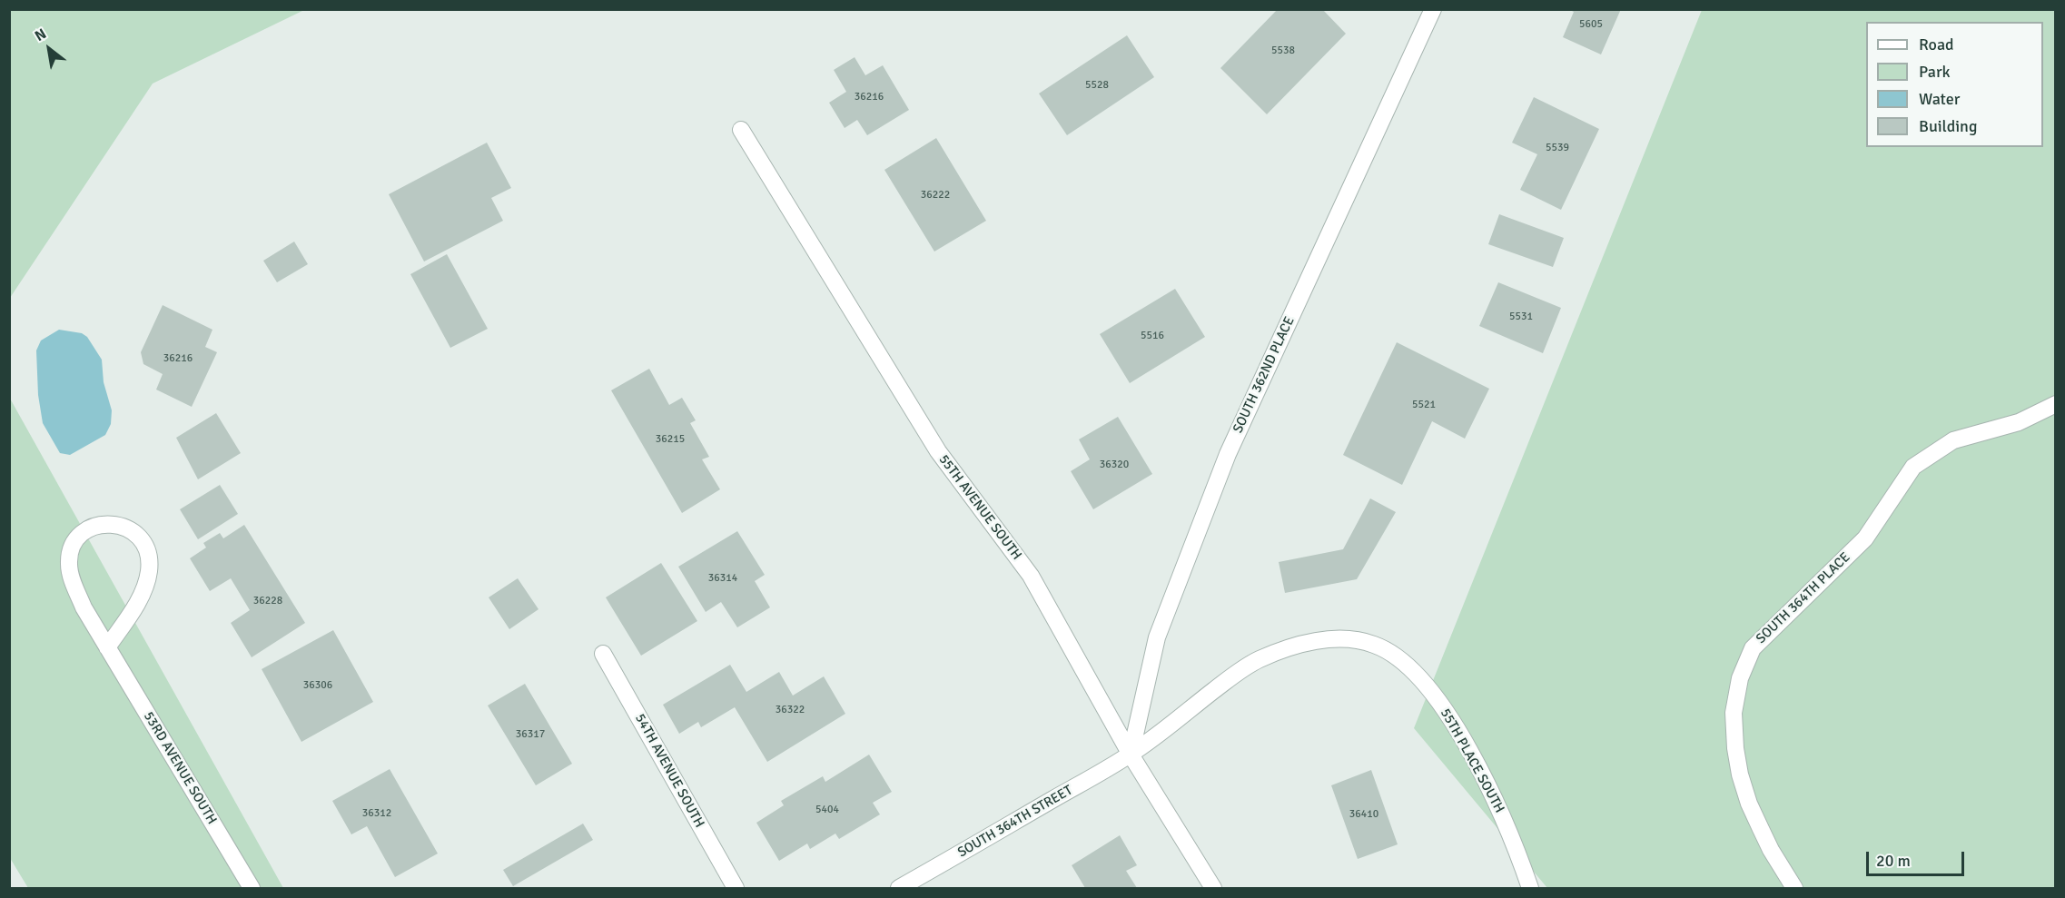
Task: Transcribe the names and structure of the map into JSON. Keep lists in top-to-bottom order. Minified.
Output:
{"streets":{"street":["SOUTH 362ND PLACE","55TH AVENUE SOUTH","SOUTH 364TH PLACE","55TH PLACE SOUTH","53RD AVENUE SOUTH","54TH AVENUE SOUTH","SOUTH 364TH STREET"]},"crossings":[["SOUTH 362ND PLACE","55TH AVENUE SOUTH"],["SOUTH 362ND PLACE","55TH PLACE SOUTH"],["SOUTH 362ND PLACE","SOUTH 364TH STREET"],["55TH AVENUE SOUTH","55TH PLACE SOUTH"],["55TH AVENUE SOUTH","SOUTH 364TH STREET"],["55TH PLACE SOUTH","SOUTH 364TH STREET"]],"house_numbers":["5605","5538","5528","36216","5539","36222","5531","5516","36216","5521","36215","36320","36314","36228","36306","36322","36317","5404","36312","36410"],"legend":["Road","Park","Water","Building"],"scale_bar":"20 m","north":"top left"}
